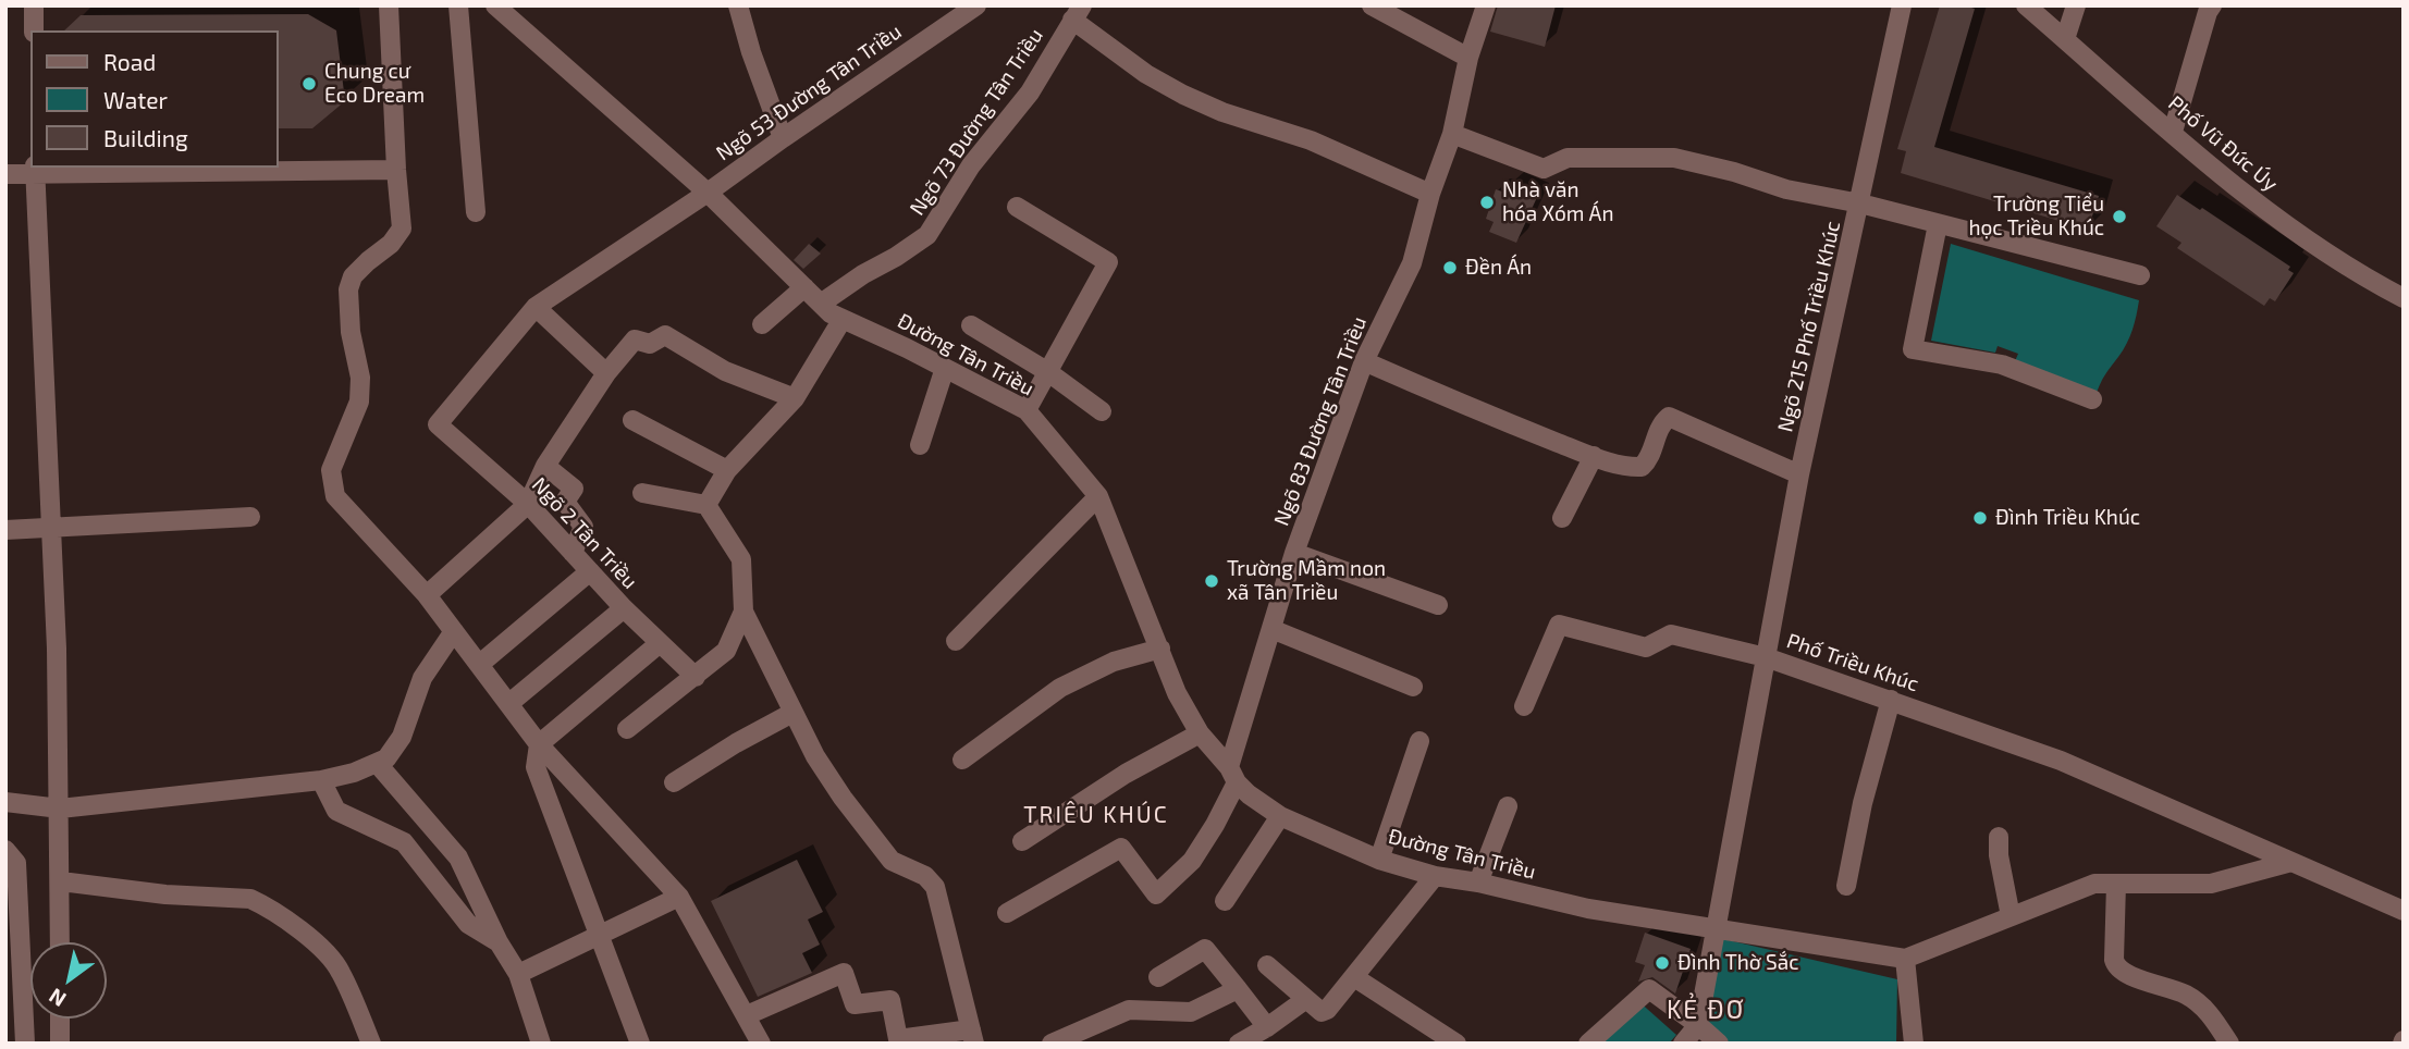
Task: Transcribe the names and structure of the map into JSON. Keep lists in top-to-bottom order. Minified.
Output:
{"streets":{"street":["Ngõ 53 Đường Tân Triều","Ngõ 73 Đường Tân Triều","Phố Vũ Đức Úy","Ngõ 215 Phố Triều Khúc","Đường Tân Triều","Ngõ 83 Đường Tân Triều","Ngõ 2 Tân Triều","Phố Triều Khúc"]},"crossings":[["Ngõ 53 Đường Tân Triều","Đường Tân Triều"],["Ngõ 53 Đường Tân Triều","Ngõ 2 Tân Triều"],["Ngõ 73 Đường Tân Triều","Đường Tân Triều"],["Ngõ 215 Phố Triều Khúc","Phố Triều Khúc"],["Đường Tân Triều","Ngõ 83 Đường Tân Triều"],["Đường Tân Triều","Phố Triều Khúc"]],"districts":["TRIÊU KHÚC","KẺ ĐƠ"],"places":["Chung cư Eco Dream","Nhà văn hóa Xóm Án","Trường Tiểu học Triều Khúc","Đền Án","Đình Triều Khúc","Trường Mầm non xã Tân Triều","Đình Thờ Sắc"],"legend":["Road","Water","Building"],"north":"bottom left"}
